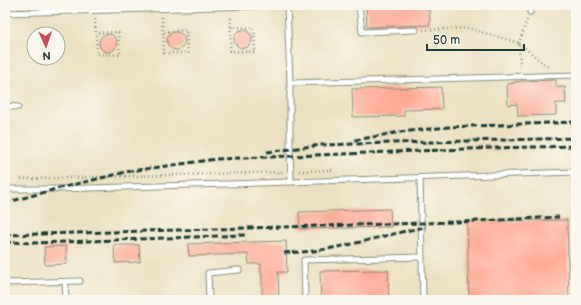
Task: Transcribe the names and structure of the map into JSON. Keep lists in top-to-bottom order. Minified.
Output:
{"scale_bar":"50 m","north":"bottom"}
